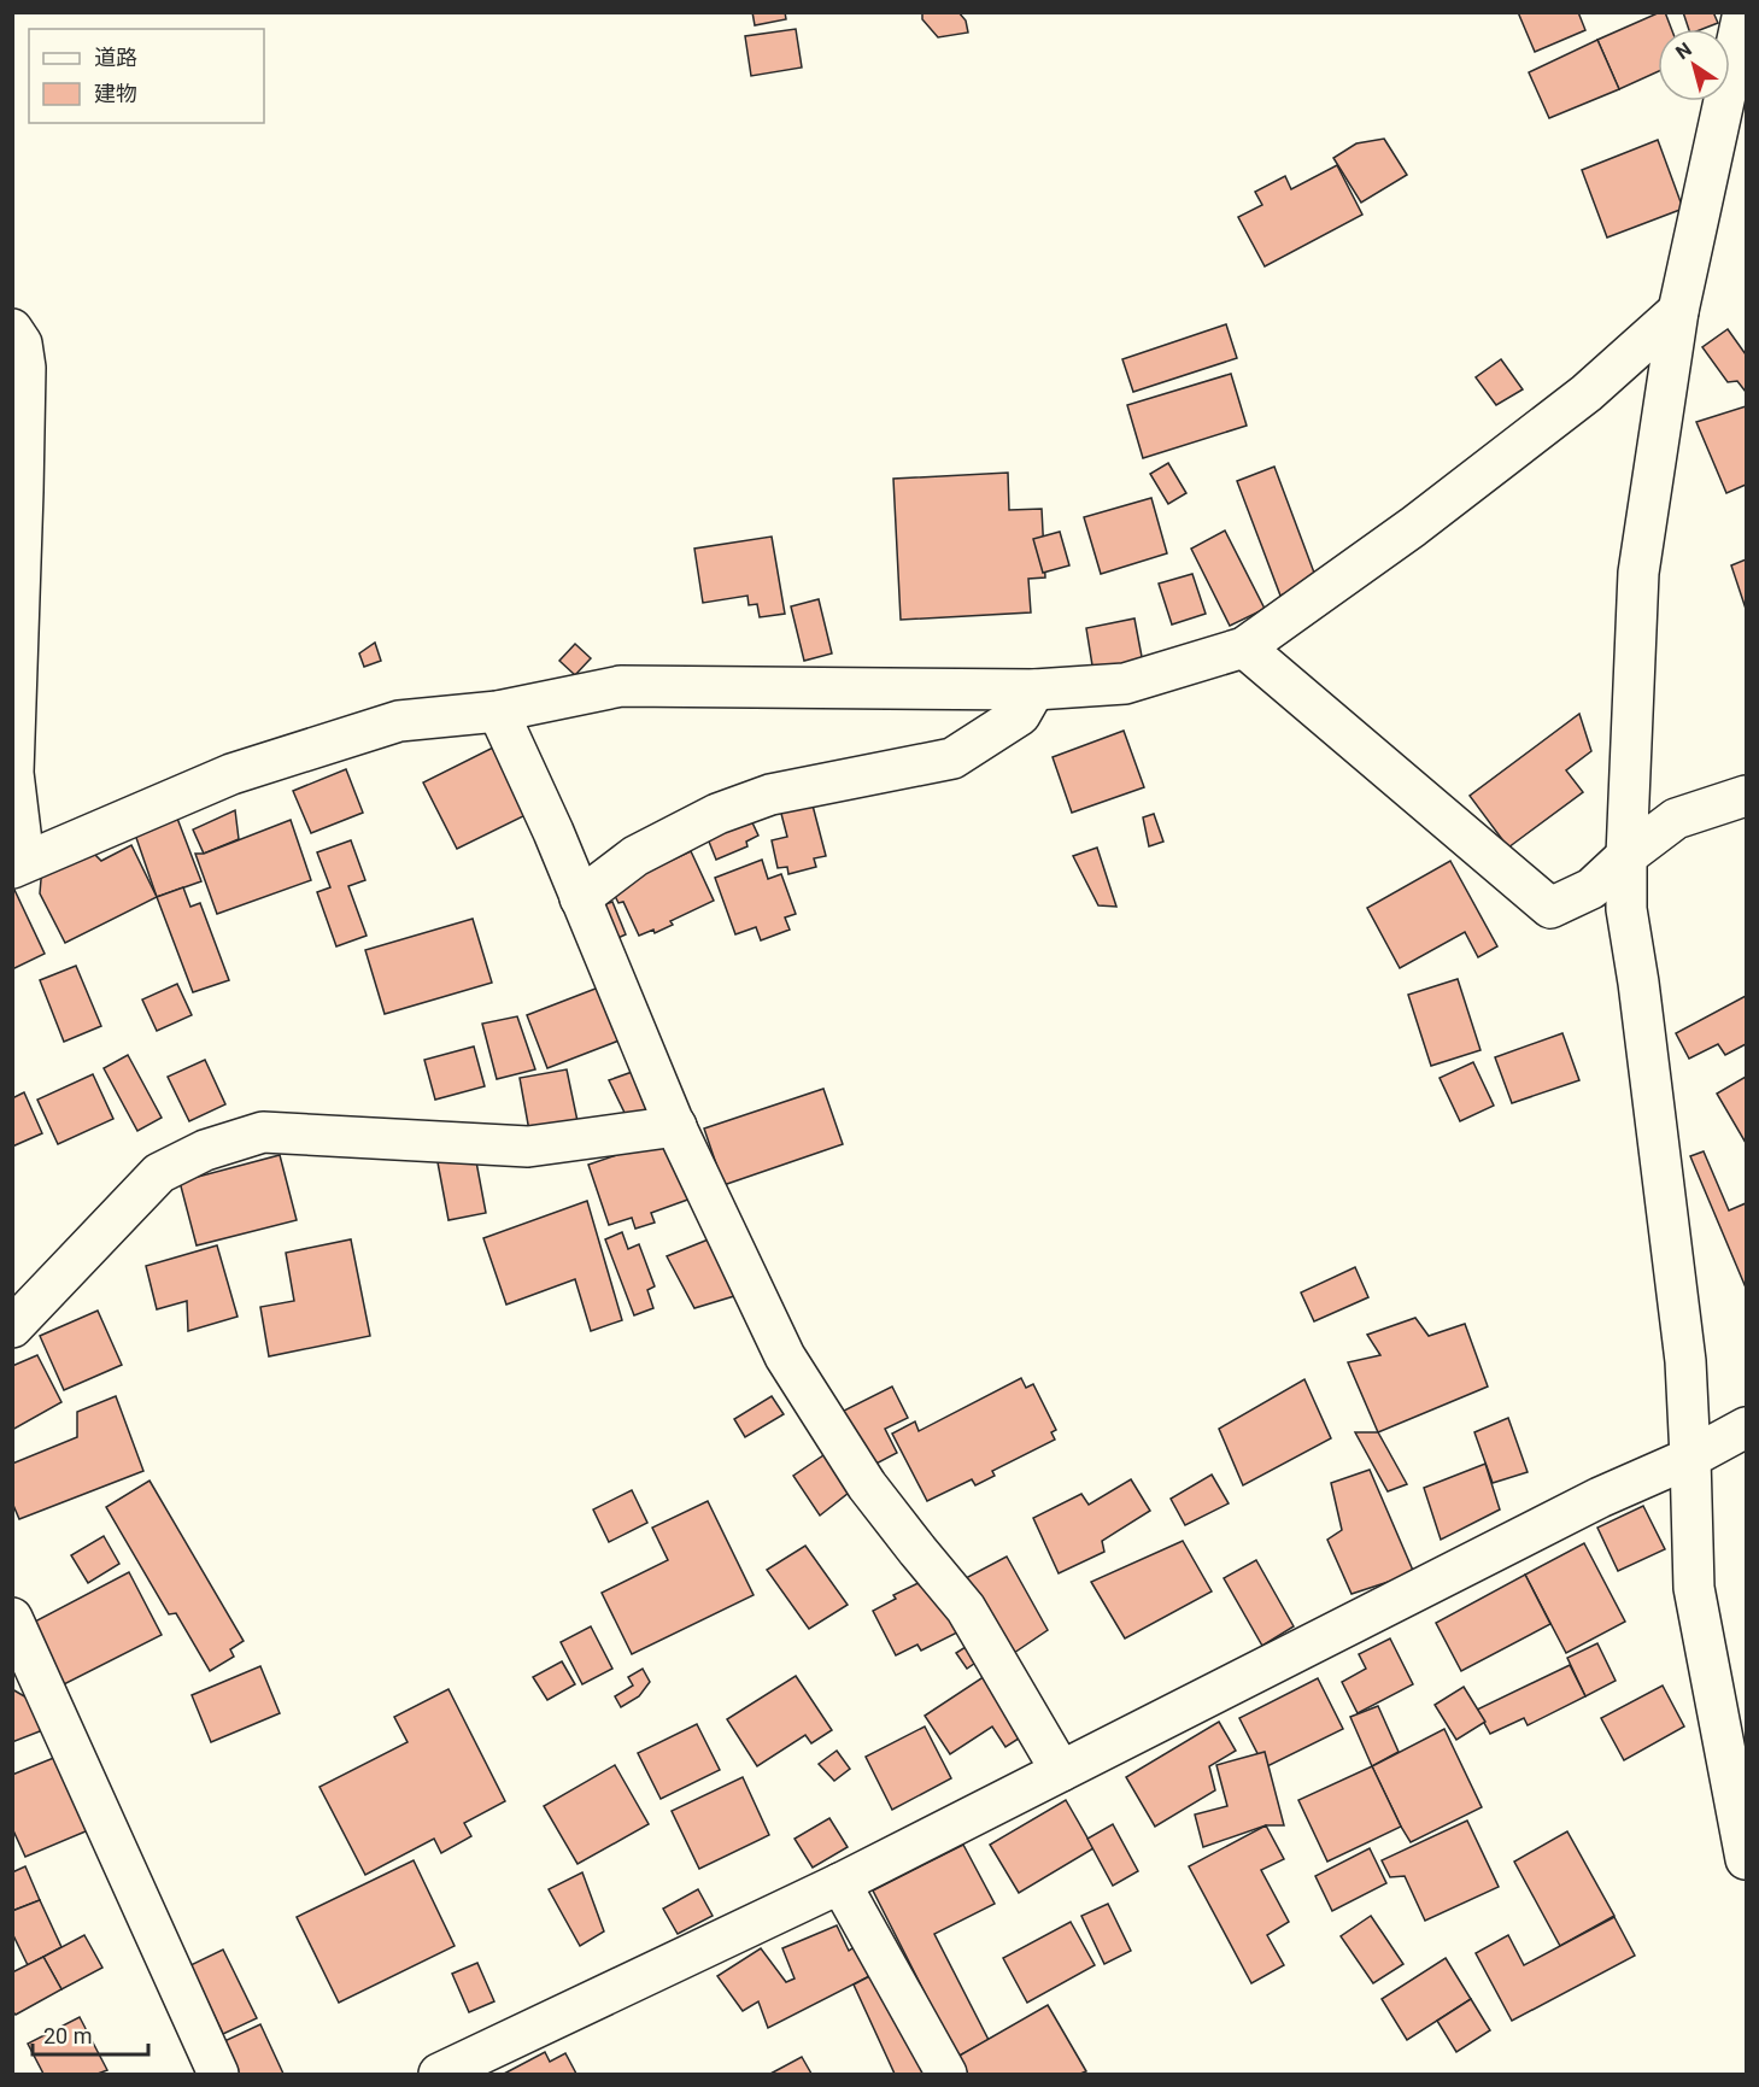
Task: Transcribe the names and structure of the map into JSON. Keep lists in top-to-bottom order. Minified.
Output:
{"legend":["道路","建物"],"scale_bar":"20 m","north":"top left"}
